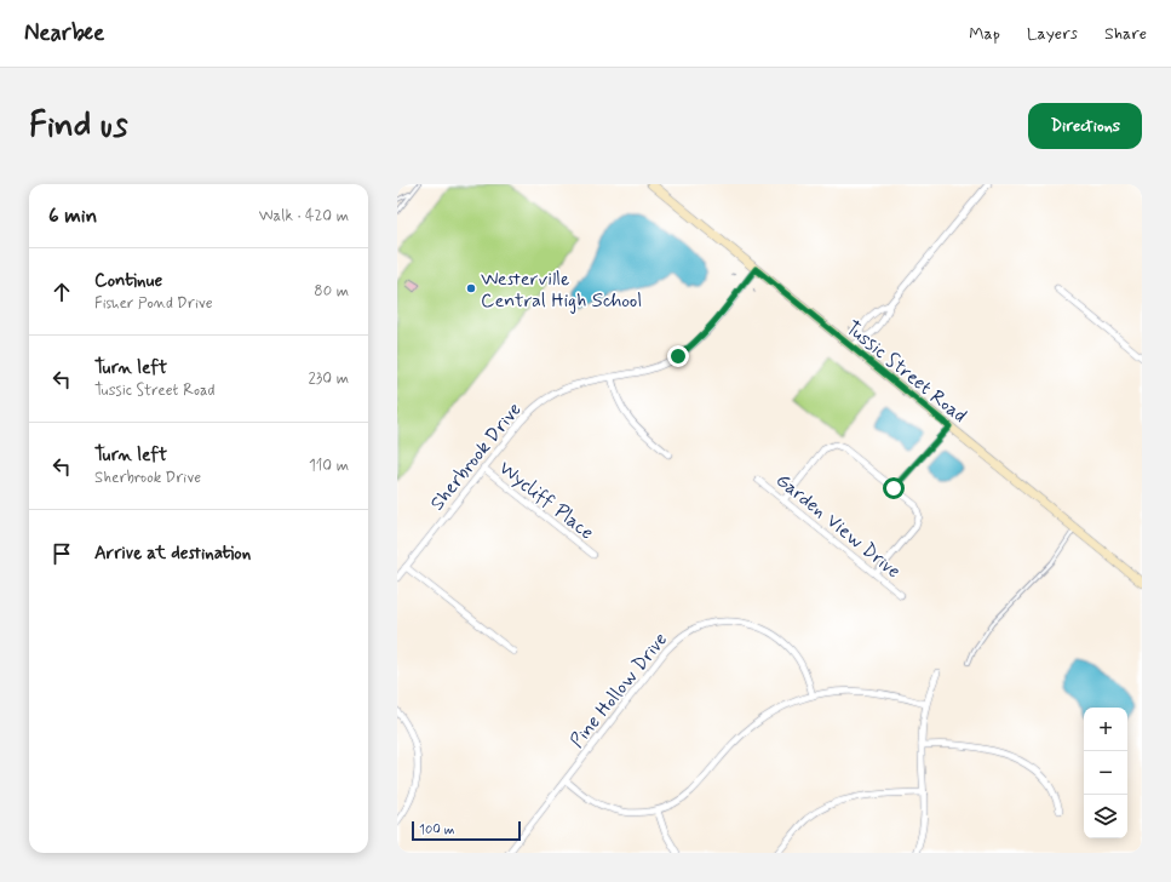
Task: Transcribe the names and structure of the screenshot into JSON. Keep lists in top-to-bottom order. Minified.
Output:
{"streets":{"main road":["Tussic Street Road"],"street":["Sherbrook Drive","Wycliff Place","Garden View Drive","Pine Hollow Drive"]},"crossings":[["Tussic Street Road","Sherbrook Drive"],["Sherbrook Drive","Wycliff Place"]],"places":["Westerville Central High School"],"scale_bar":"100 m","page":{"header":"Nearbee","nav":["Map","Layers","Share"],"buttons":"Directions","title":"Find us","heading":["6 min","Walk · 420 m"],"list":[["Continue","Fisher Pond Drive","80 m"],["Turn left","Tussic Street Road","230 m"],["Turn left","Sherbrook Drive","110 m"],"Arrive at destination"],"map_buttons":["+","−"],"scale":"100 m"}}
